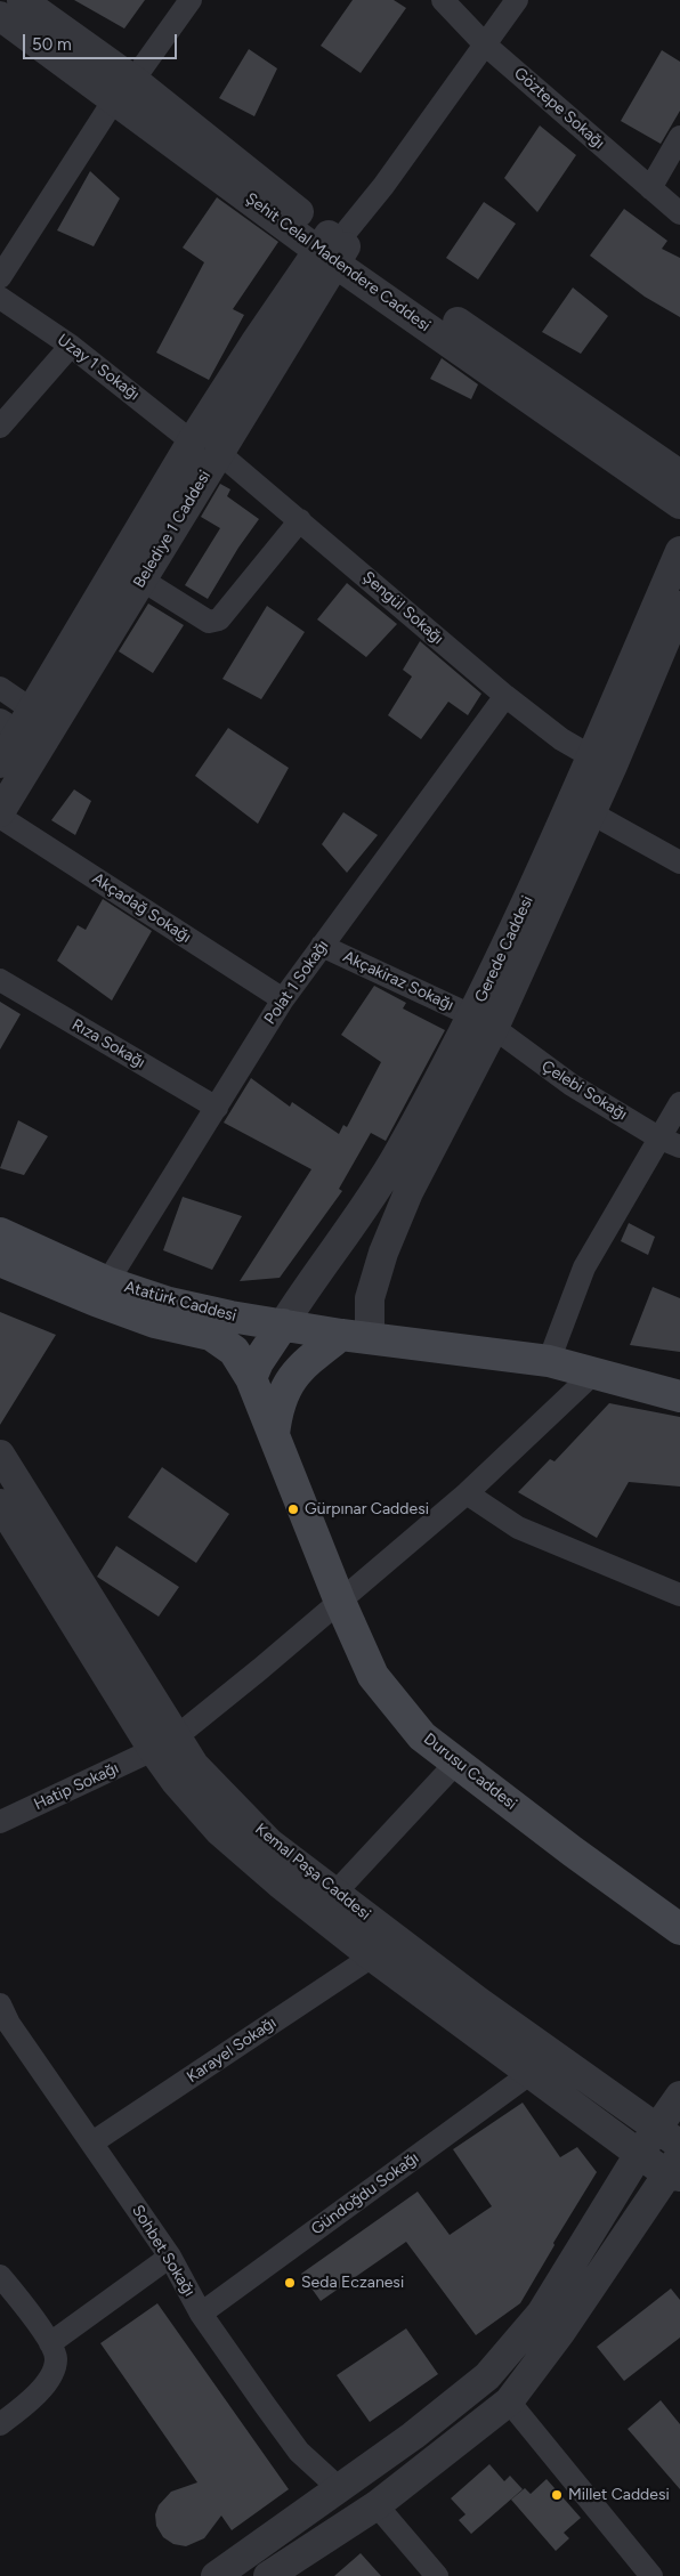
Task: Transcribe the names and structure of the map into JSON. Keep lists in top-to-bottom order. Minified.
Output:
{"streets":{"main road":["Atatürk Caddesi","Durusu Caddesi"],"street":["Göztepe Sokağı","Şehit Celal Madendere Caddesi","Uzay 1 Sokağı","Belediye 1 Caddesi","Şengül Sokağı","Akçadağ Sokağı","Gerede Caddesi","Akçakiraz Sokağı","Polat 1 Sokağı","Rıza Sokağı","Çelebi Sokağı","Hatip Sokağı","Kemal Paşa Caddesi","Karayel Sokağı","Gündoğdu Sokağı","Sohbet Sokağı"]},"crossings":[["Şehit Celal Madendere Caddesi","Belediye 1 Caddesi"],["Uzay 1 Sokağı","Belediye 1 Caddesi"],["Belediye 1 Caddesi","Şengül Sokağı"],["Belediye 1 Caddesi","Akçadağ Sokağı"],["Şengül Sokağı","Gerede Caddesi"],["Şengül Sokağı","Polat 1 Sokağı"],["Akçadağ Sokağı","Polat 1 Sokağı"],["Gerede Caddesi","Akçakiraz Sokağı"],["Gerede Caddesi","Çelebi Sokağı"],["Gerede Caddesi","Atatürk Caddesi"],["Akçakiraz Sokağı","Polat 1 Sokağı"],["Akçakiraz Sokağı","Çelebi Sokağı"],["Polat 1 Sokağı","Rıza Sokağı"],["Polat 1 Sokağı","Atatürk Caddesi"],["Atatürk Caddesi","Durusu Caddesi"],["Durusu Caddesi","Hatip Sokağı"],["Hatip Sokağı","Kemal Paşa Caddesi"],["Kemal Paşa Caddesi","Karayel Sokağı"],["Kemal Paşa Caddesi","Gündoğdu Sokağı"],["Karayel Sokağı","Sohbet Sokağı"],["Gündoğdu Sokağı","Sohbet Sokağı"]],"places":["Gürpınar Caddesi","Seda Eczanesi","Millet Caddesi"],"scale_bar":"50 m"}
